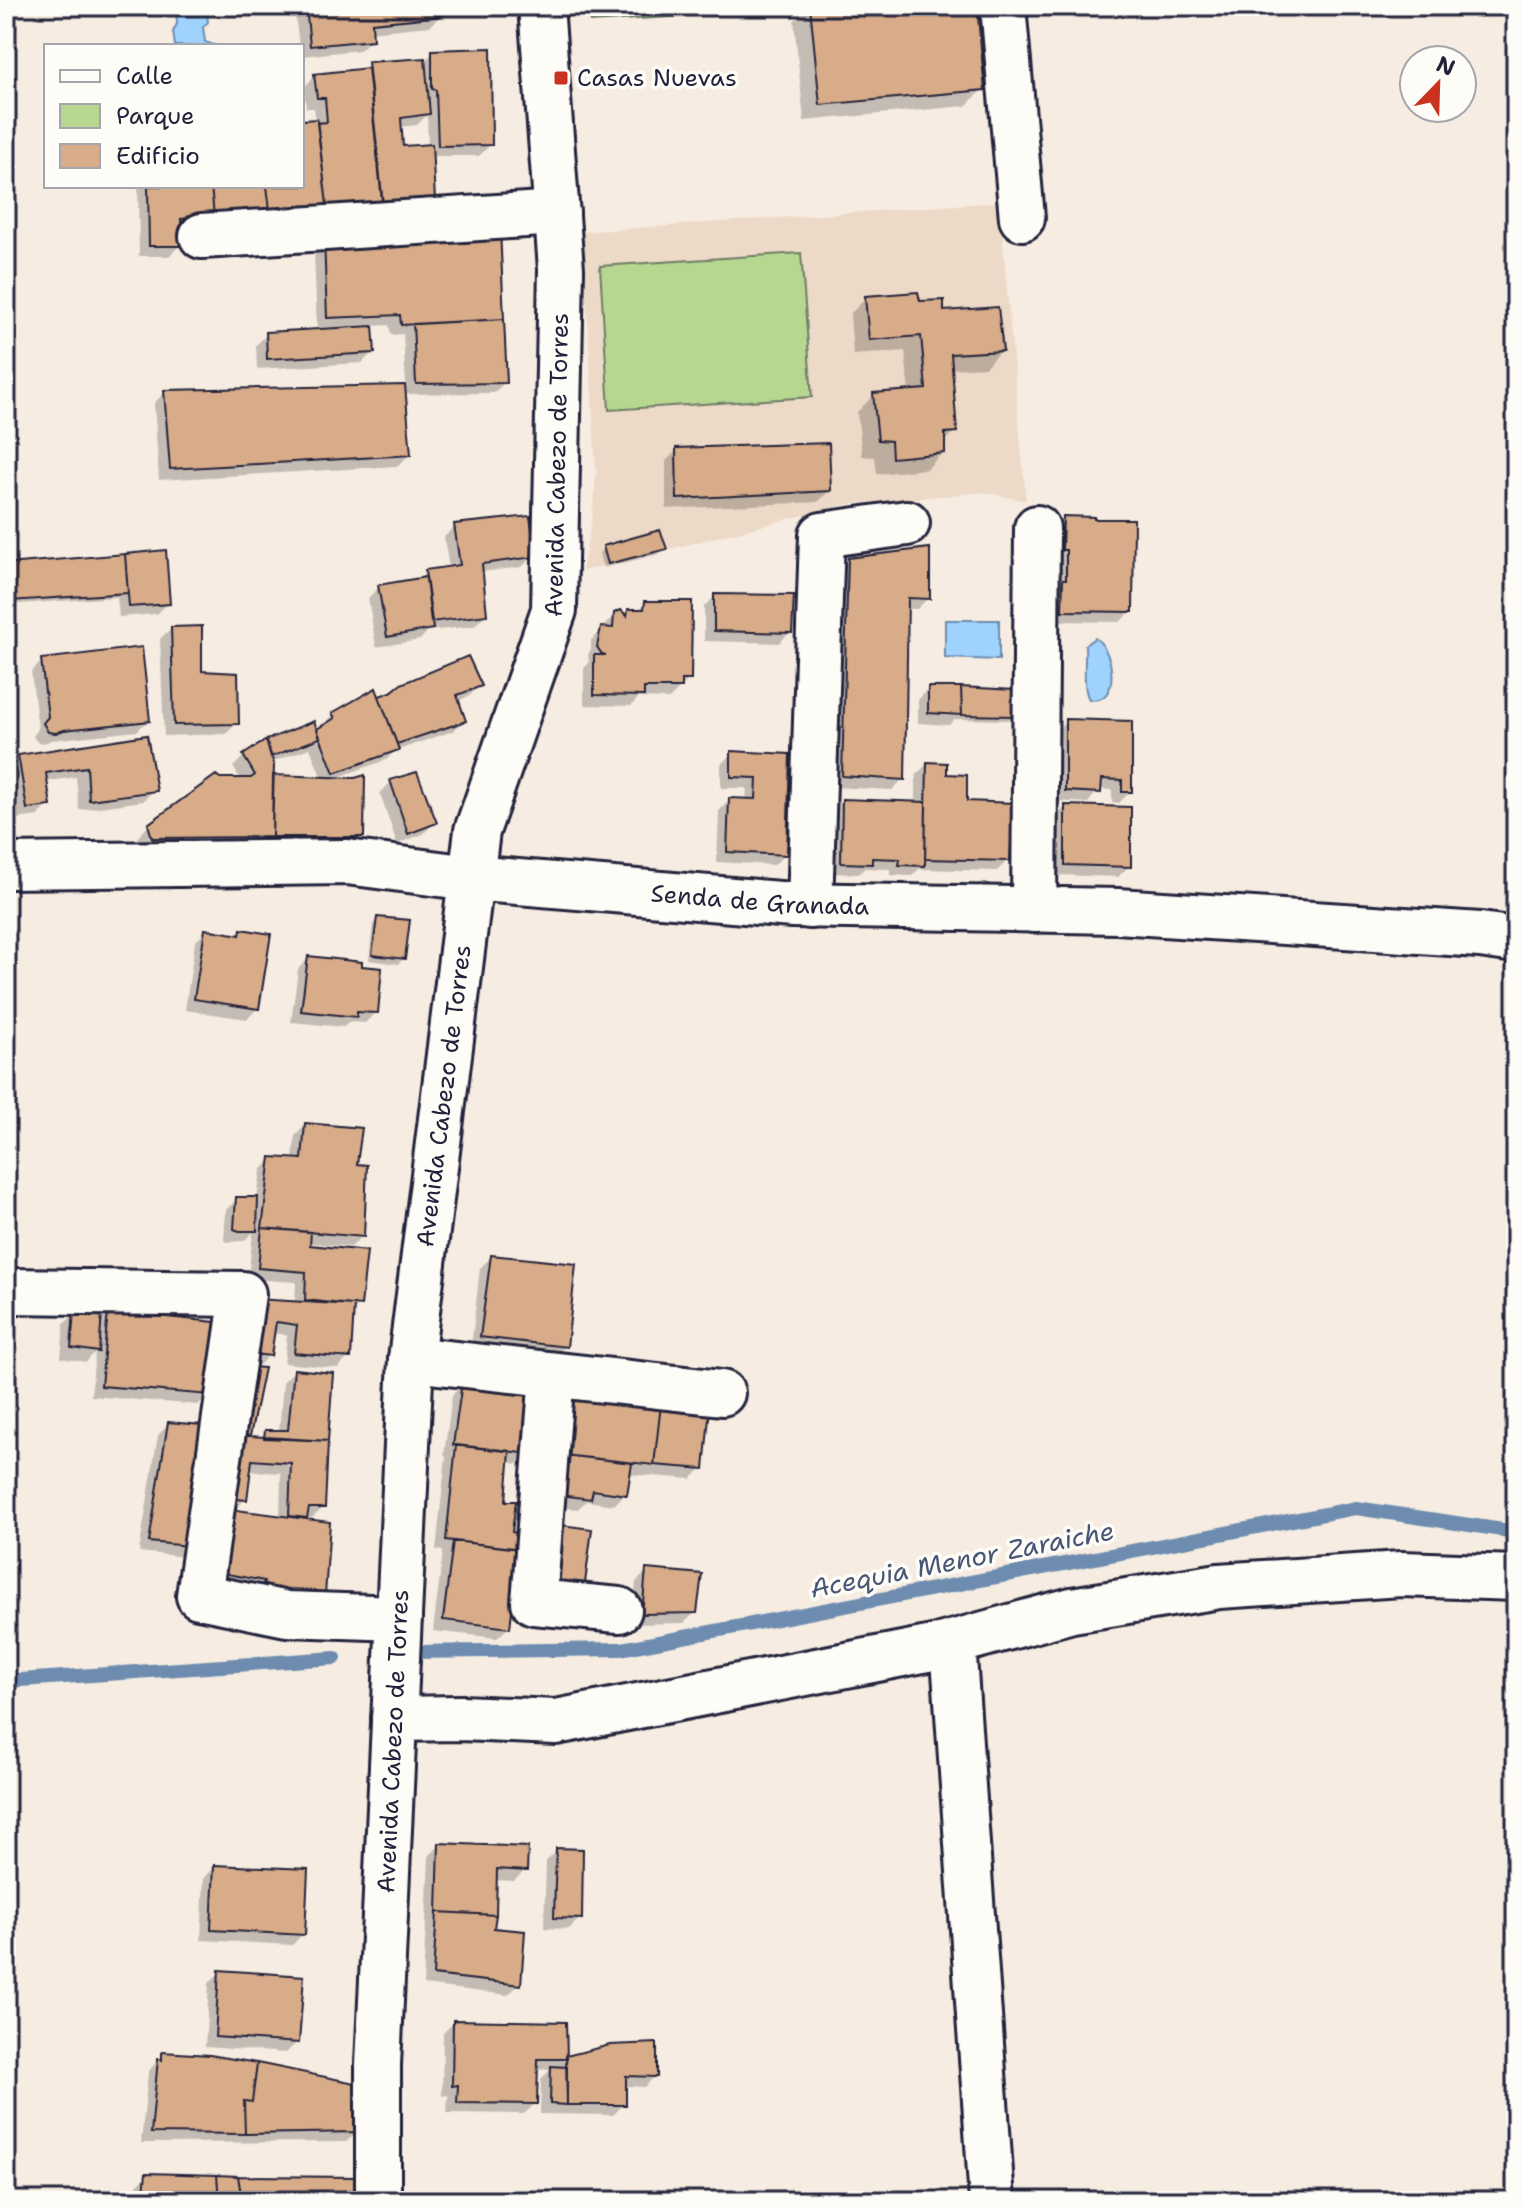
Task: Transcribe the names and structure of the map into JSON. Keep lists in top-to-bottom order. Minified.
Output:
{"streets":{"street":["Avenida Cabezo de Torres","Senda de Granada"]},"crossings":[["Avenida Cabezo de Torres","Senda de Granada"]],"water":["Acequia Menor Zaraiche"],"places":{"transit":["Casas Nuevas"]},"legend":["Calle","Parque","Edificio"],"north":"top right"}
